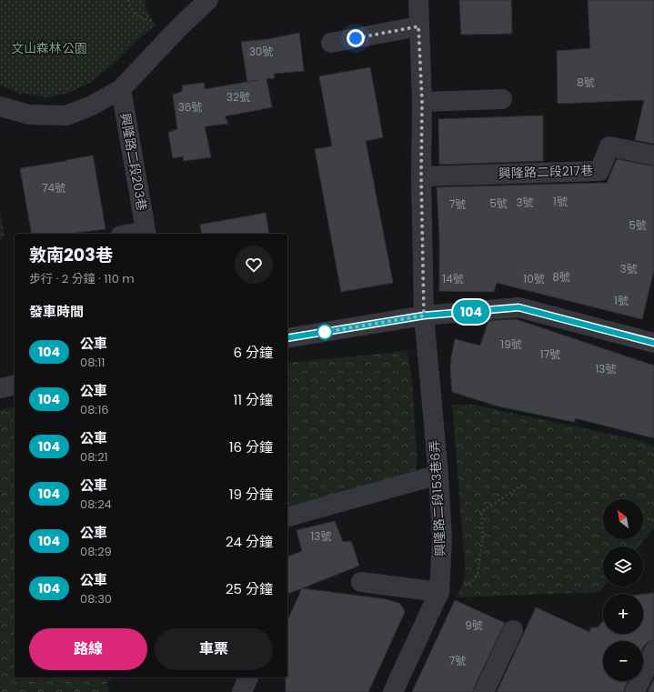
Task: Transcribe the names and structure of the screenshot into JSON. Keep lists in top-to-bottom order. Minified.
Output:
{"streets":{"street":["興隆路二段203巷","興隆路二段217巷","興隆路二段153巷6弄"]},"crossings":[["興隆路二段217巷","興隆路二段153巷6弄"]],"parks":["文山森林公園"],"lines":["bus line 104"],"house_numbers":["30號","8號","32號","36號","74號","1號","3號","5號","7號","5號","3號","8號","14號","10號","1號","19號","17號","13號","13號","9號","7號"],"north":"top left","page":{"on_map":"104","heading":[["敦南203巷","步行 · 2 分鐘 · 110 m"],"發車時間"],"list":[{"mark":"104","name":"公車","note":"08:11","value":"6 分鐘"},{"mark":"104","name":"公車","note":"08:16","value":"11 分鐘"},{"mark":"104","name":"公車","note":"08:21","value":"16 分鐘"},{"mark":"104","name":"公車","note":"08:24","value":"19 分鐘"},{"mark":"104","name":"公車","note":"08:29","value":"24 分鐘"},{"mark":"104","name":"公車","note":"08:30","value":"25 分鐘"}],"map_buttons":["+","−"],"buttons":["路線","車票"]}}
